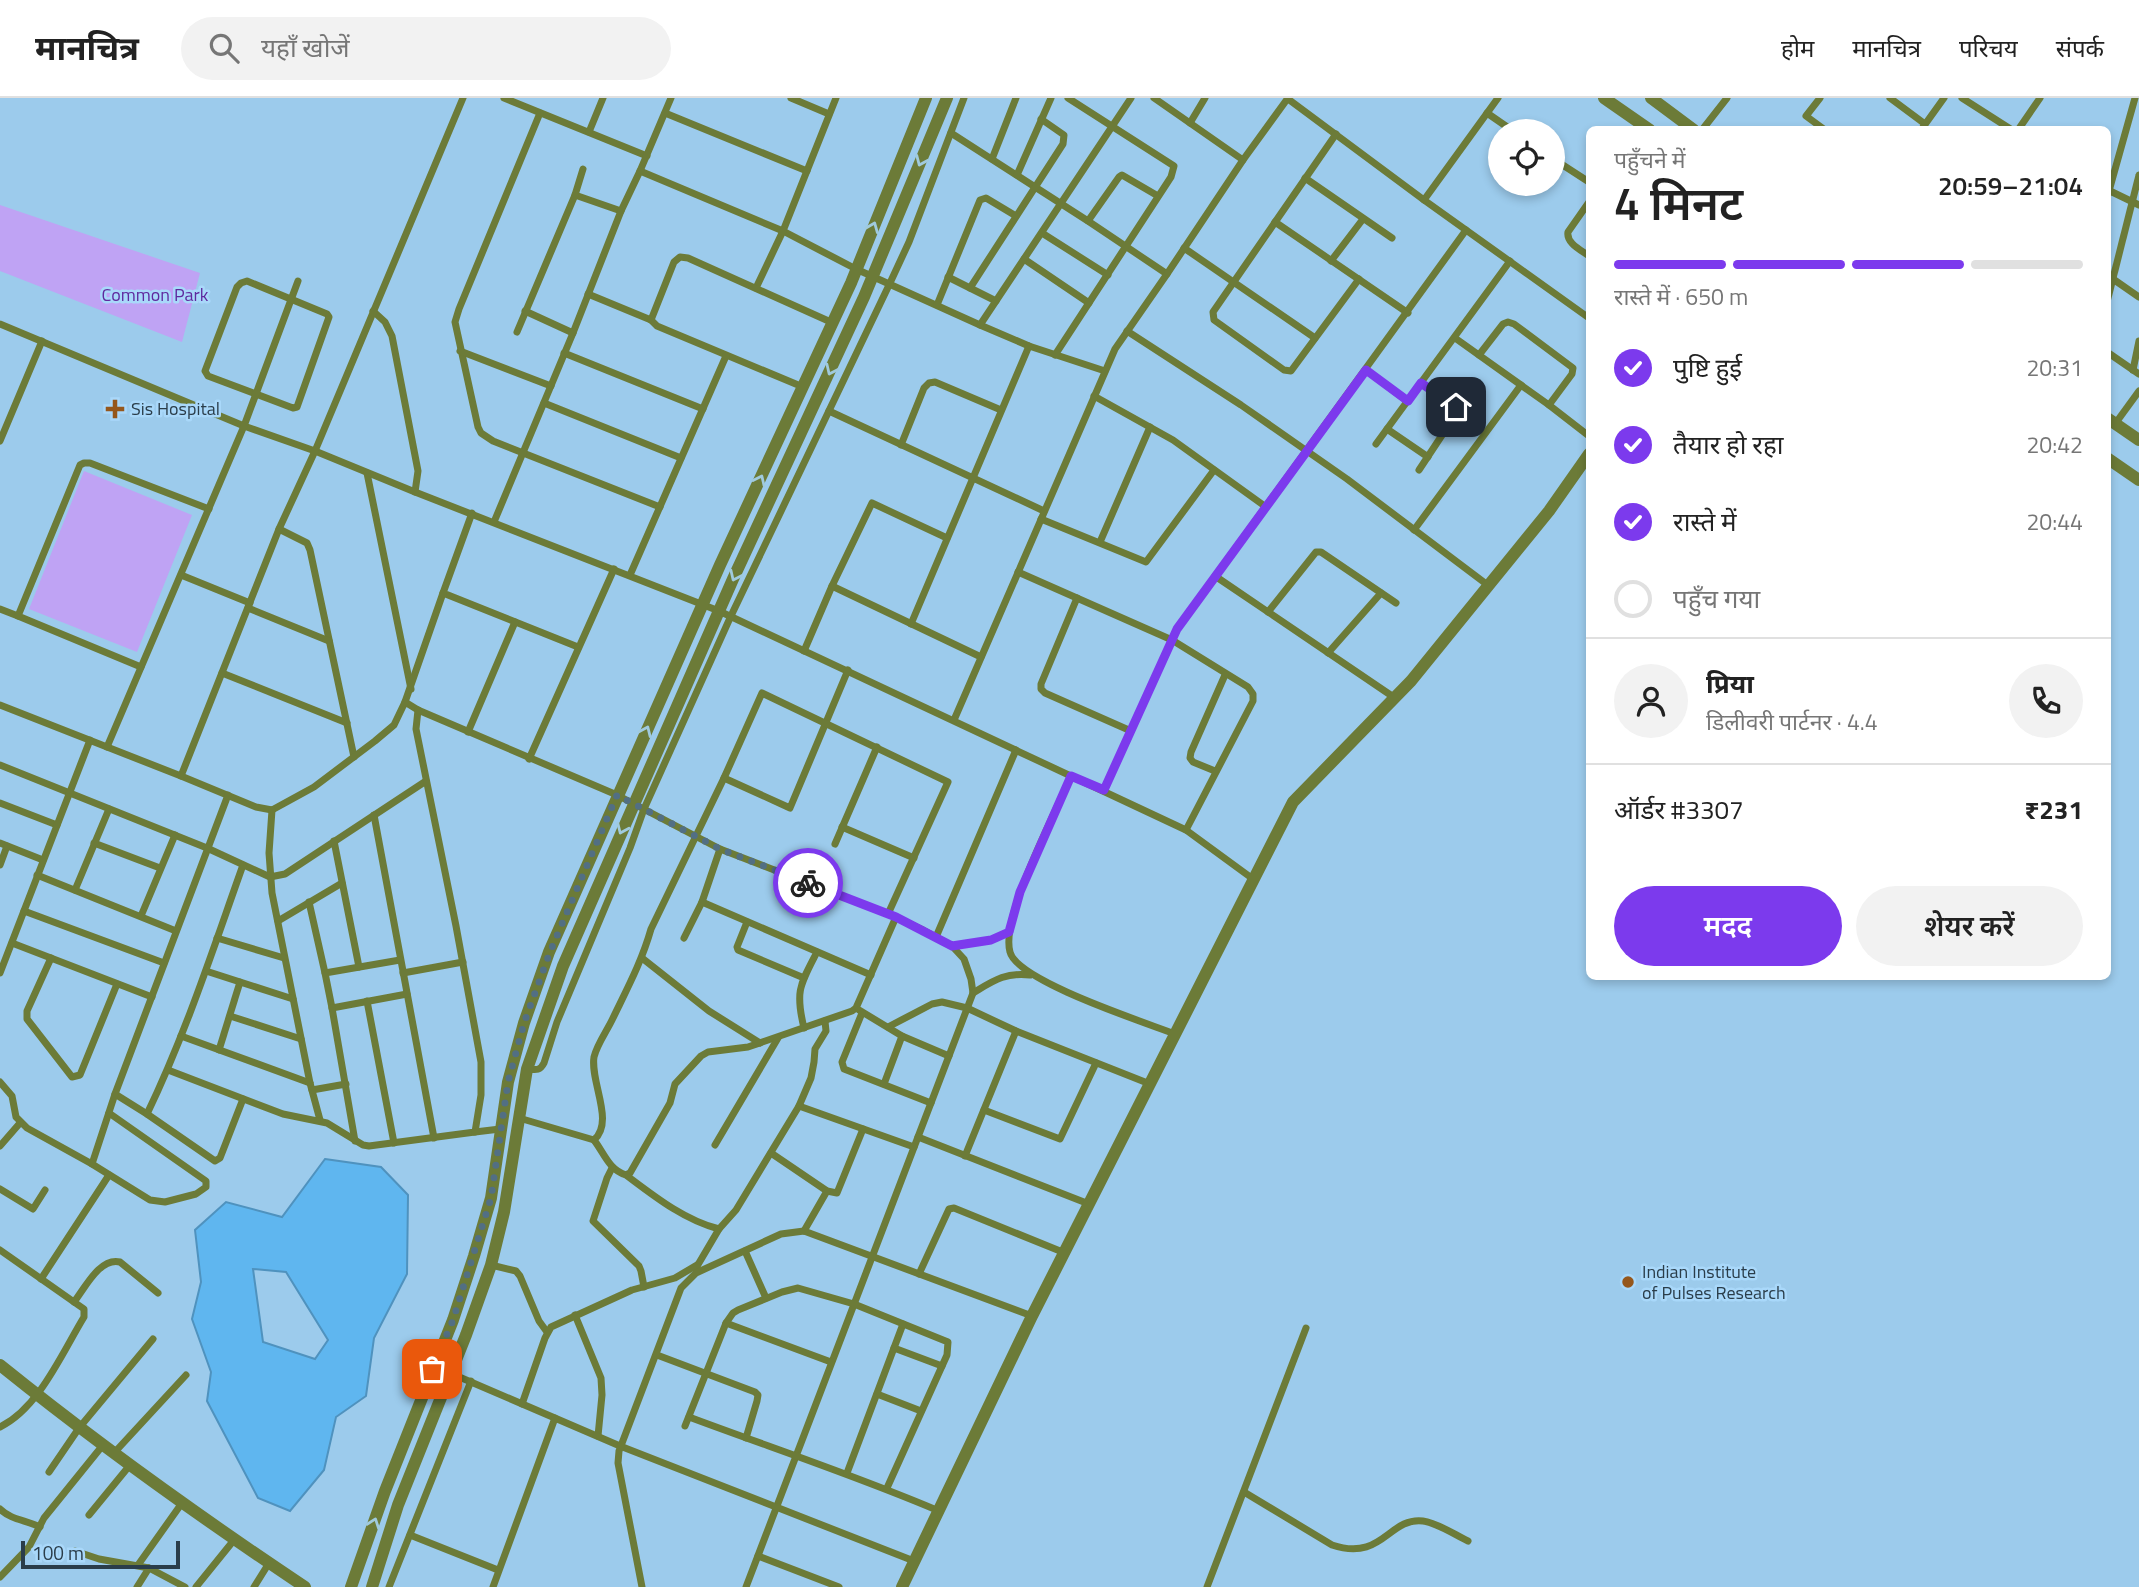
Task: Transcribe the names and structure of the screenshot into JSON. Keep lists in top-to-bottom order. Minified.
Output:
{"parks":["Common Park"],"places":{"health":["Sis Hospital"],"other":["Indian Institute of Pulses Research"]},"scale_bar":"100 m","page":{"header":"मानचित्र","search":"यहाँ खोजें","nav":["होम","मानचित्र","परिचय","संपर्क"],"heading":["4 मिनट","पहुँचने में","20:59–21:04"],"panel":["प्रिया","डिलीवरी पार्टनर · 4.4","ऑर्डर #3307","₹231"],"bar":"रास्ते में · 650 m","list":[["पुष्टि हुई","20:31"],["तैयार हो रहा","20:42"],["रास्ते में","20:44"],"पहुँच गया"],"buttons":["मदद","शेयर करें"],"scale":"100 m"}}
